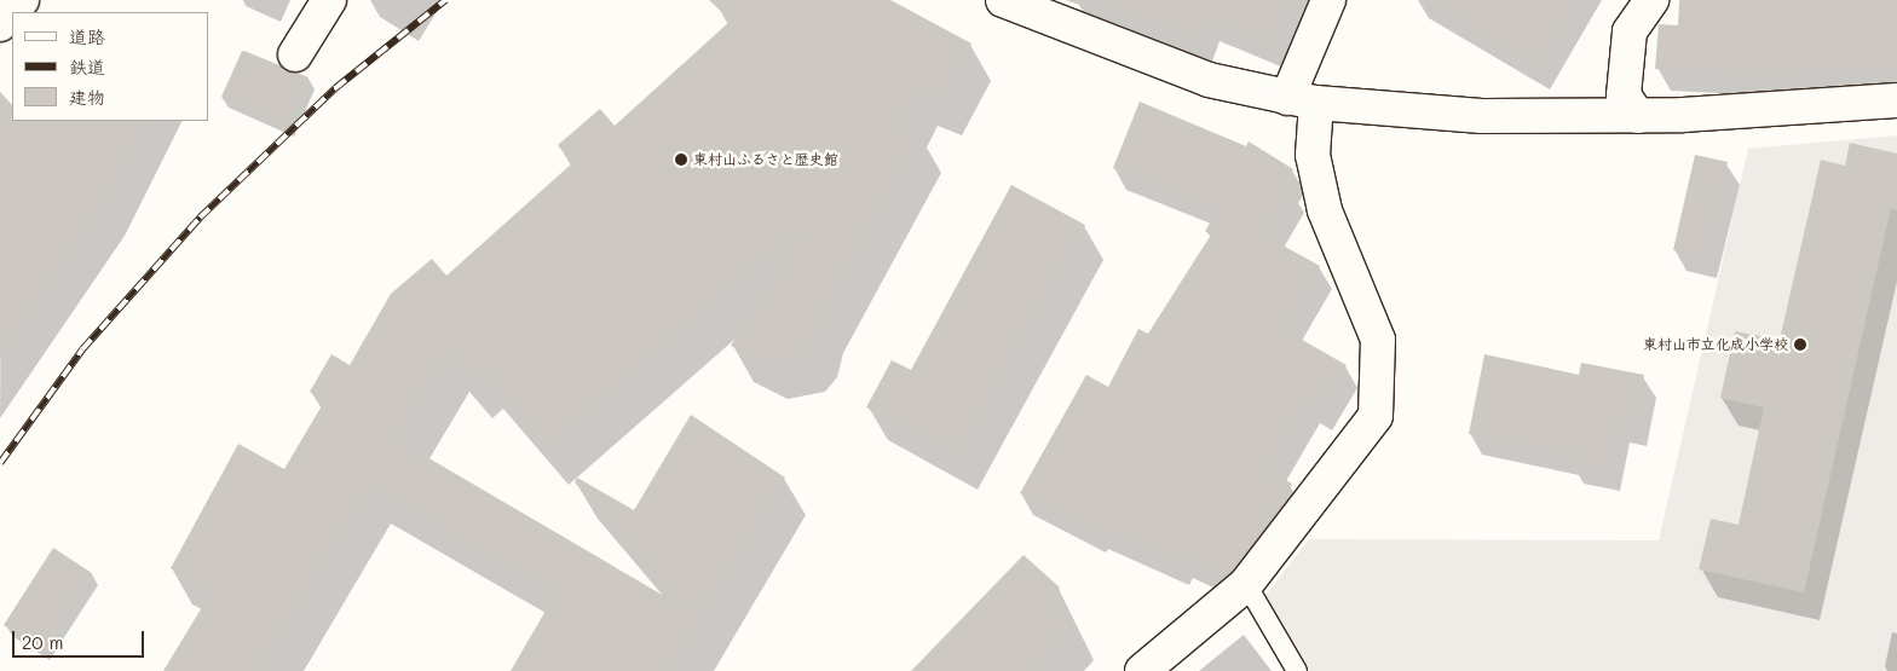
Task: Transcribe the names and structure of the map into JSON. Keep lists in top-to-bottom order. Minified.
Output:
{"places":["東村山ふるさと歴史館","東村山市立化成小学校"],"legend":["道路","鉄道","建物"],"scale_bar":"20 m"}
